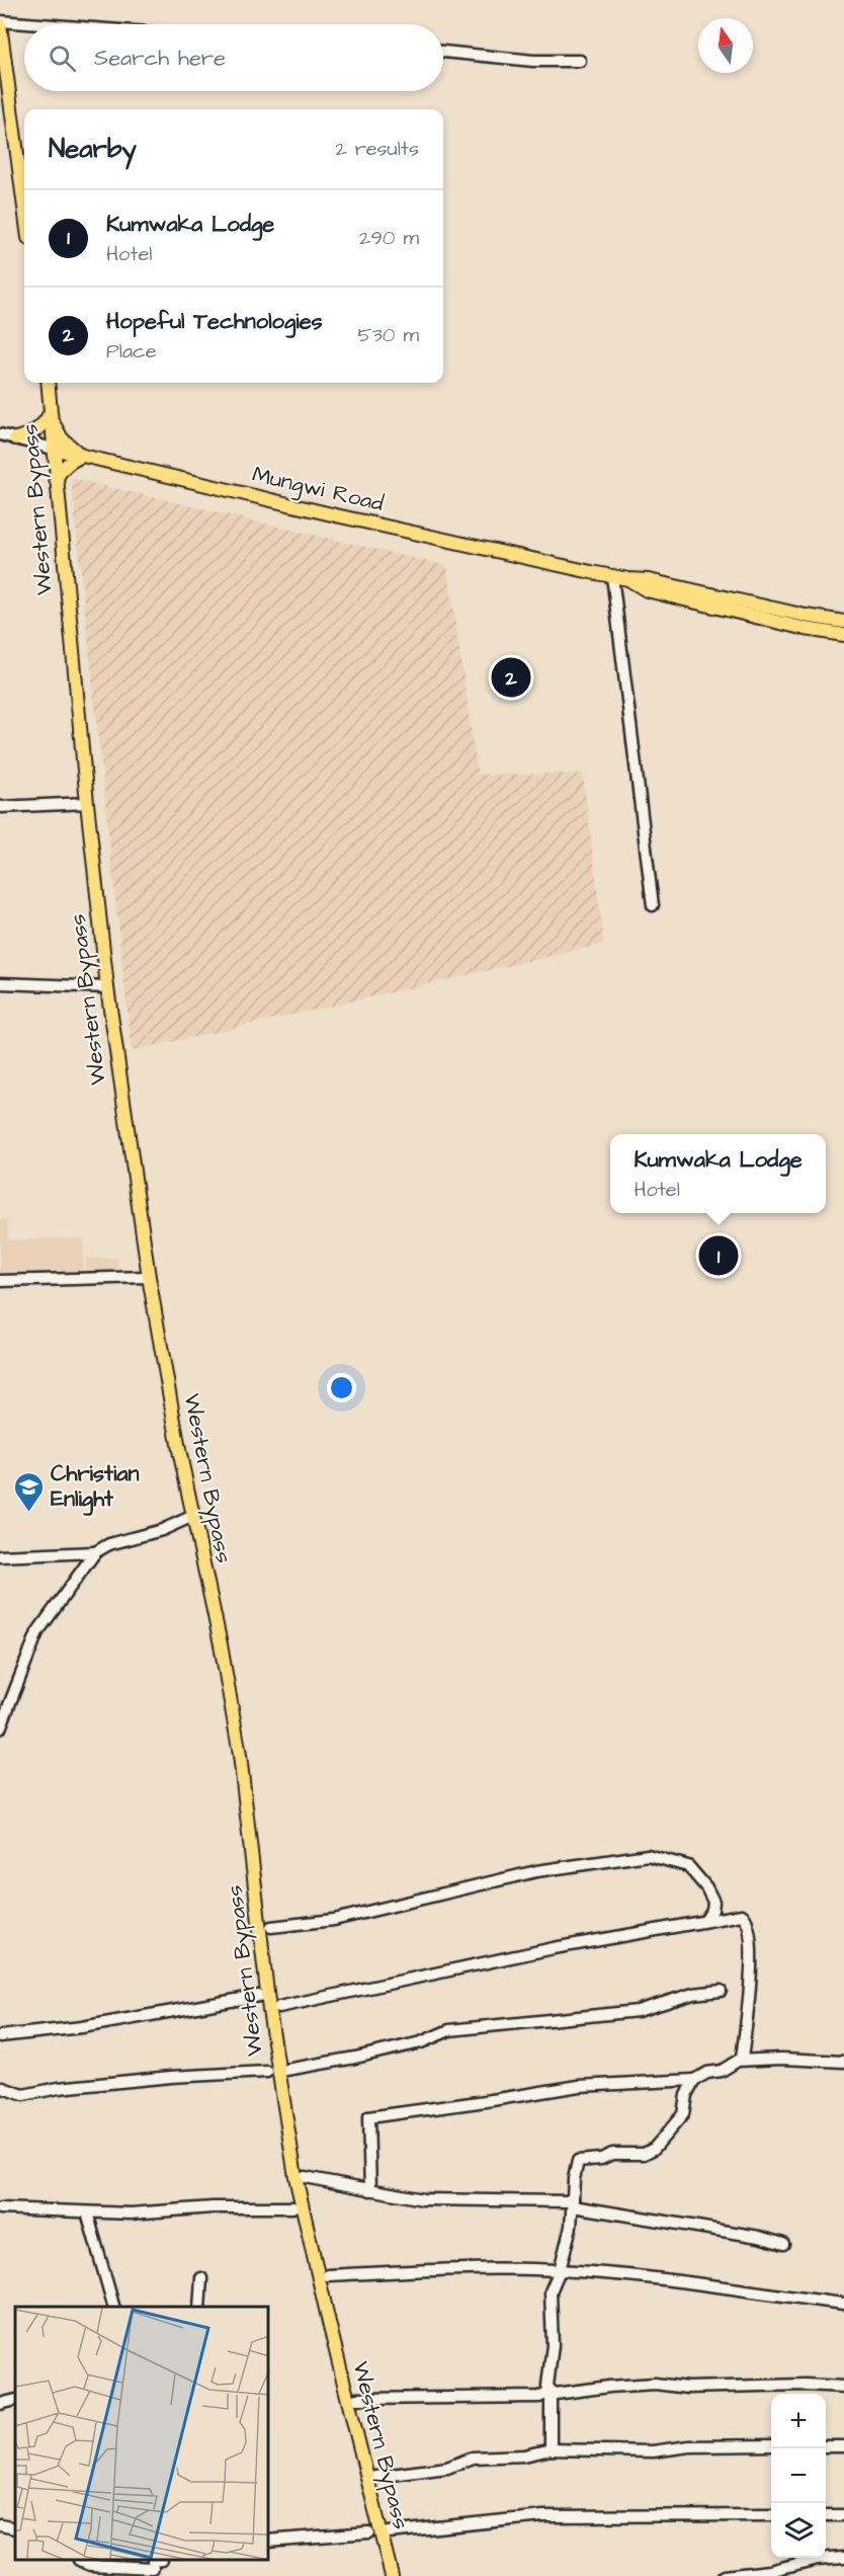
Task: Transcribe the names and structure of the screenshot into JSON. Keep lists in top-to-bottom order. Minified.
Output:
{"streets":{"main road":["Mungwi Road","Western Bypass"]},"crossings":[["Mungwi Road","Western Bypass"]],"places":{"school or university":["Christian Enlight"]},"north":"top","page":{"search":"Search here","heading":["Nearby","2 results"],"list":[{"mark":"1","name":"Kumwaka Lodge","note":"Hotel","value":"290 m"},{"mark":"2","name":"Hopeful Technologies","note":"Place","value":"530 m"}],"pins":["2","1"],"popup":["Kumwaka Lodge","Hotel"],"map_buttons":["+","−"]}}
